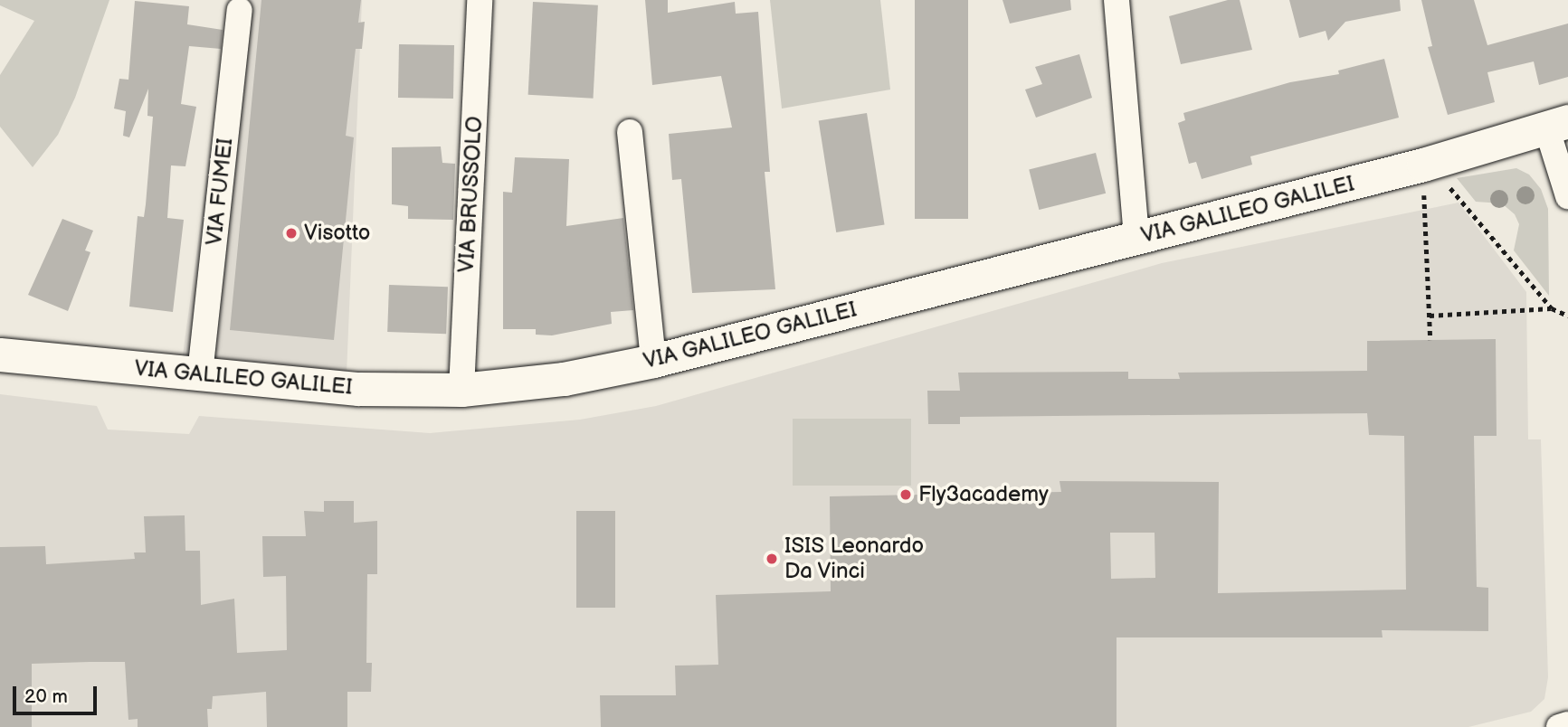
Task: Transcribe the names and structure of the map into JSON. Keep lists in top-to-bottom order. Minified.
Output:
{"streets":{"street":["VIA FUMEI","VIA BRUSSOLO","VIA GALILEO GALILEI"]},"crossings":[["VIA FUMEI","VIA GALILEO GALILEI"],["VIA BRUSSOLO","VIA GALILEO GALILEI"]],"places":["Visotto","Fly3academy","ISIS Leonardo Da Vinci"],"scale_bar":"20 m"}
